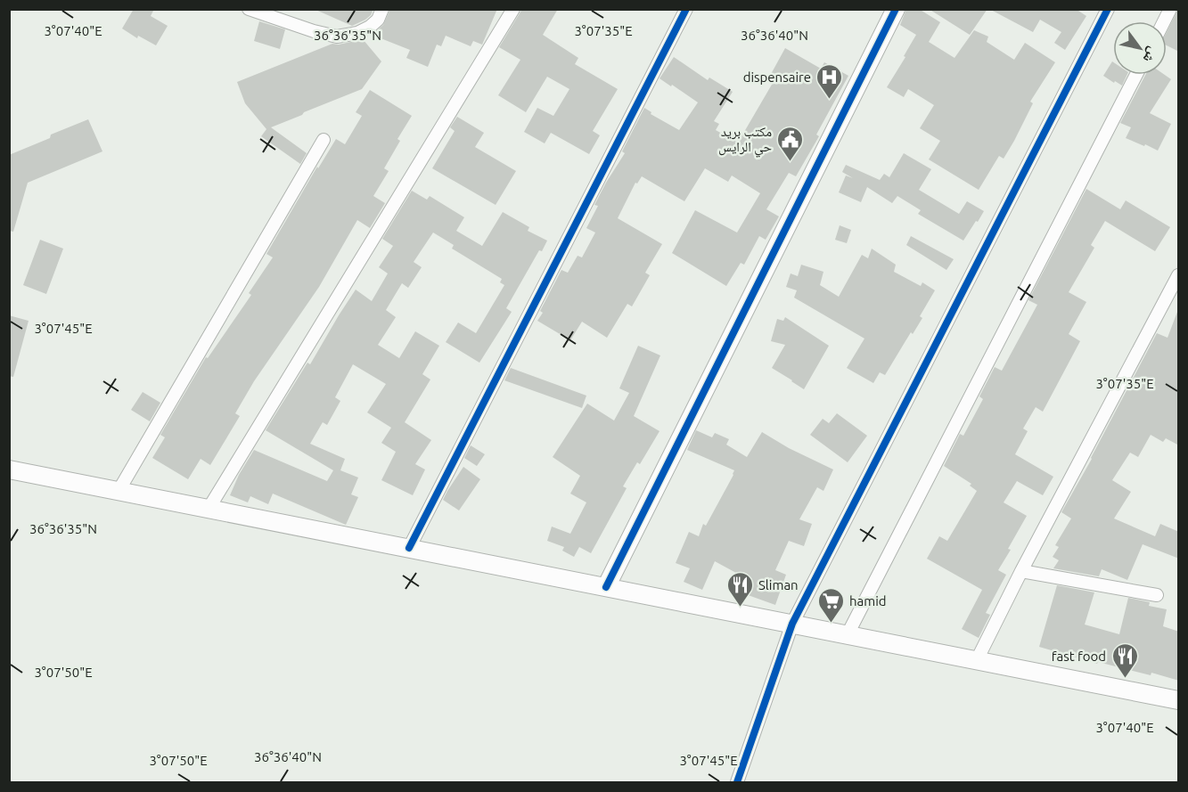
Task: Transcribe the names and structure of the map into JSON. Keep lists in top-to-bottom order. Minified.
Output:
{"places":{"hospital":["dispensaire"],"public building":["مكتب بريد حي الرايس"],"restaurant":["Sliman","fast food"],"supermarket":["hamid"]},"north":"bottom right","coordinates":["3°07'40\"E","3°07'35\"E","36°36'35\"N","36°36'40\"N","3°07'45\"E","3°07'50\"E"]}
